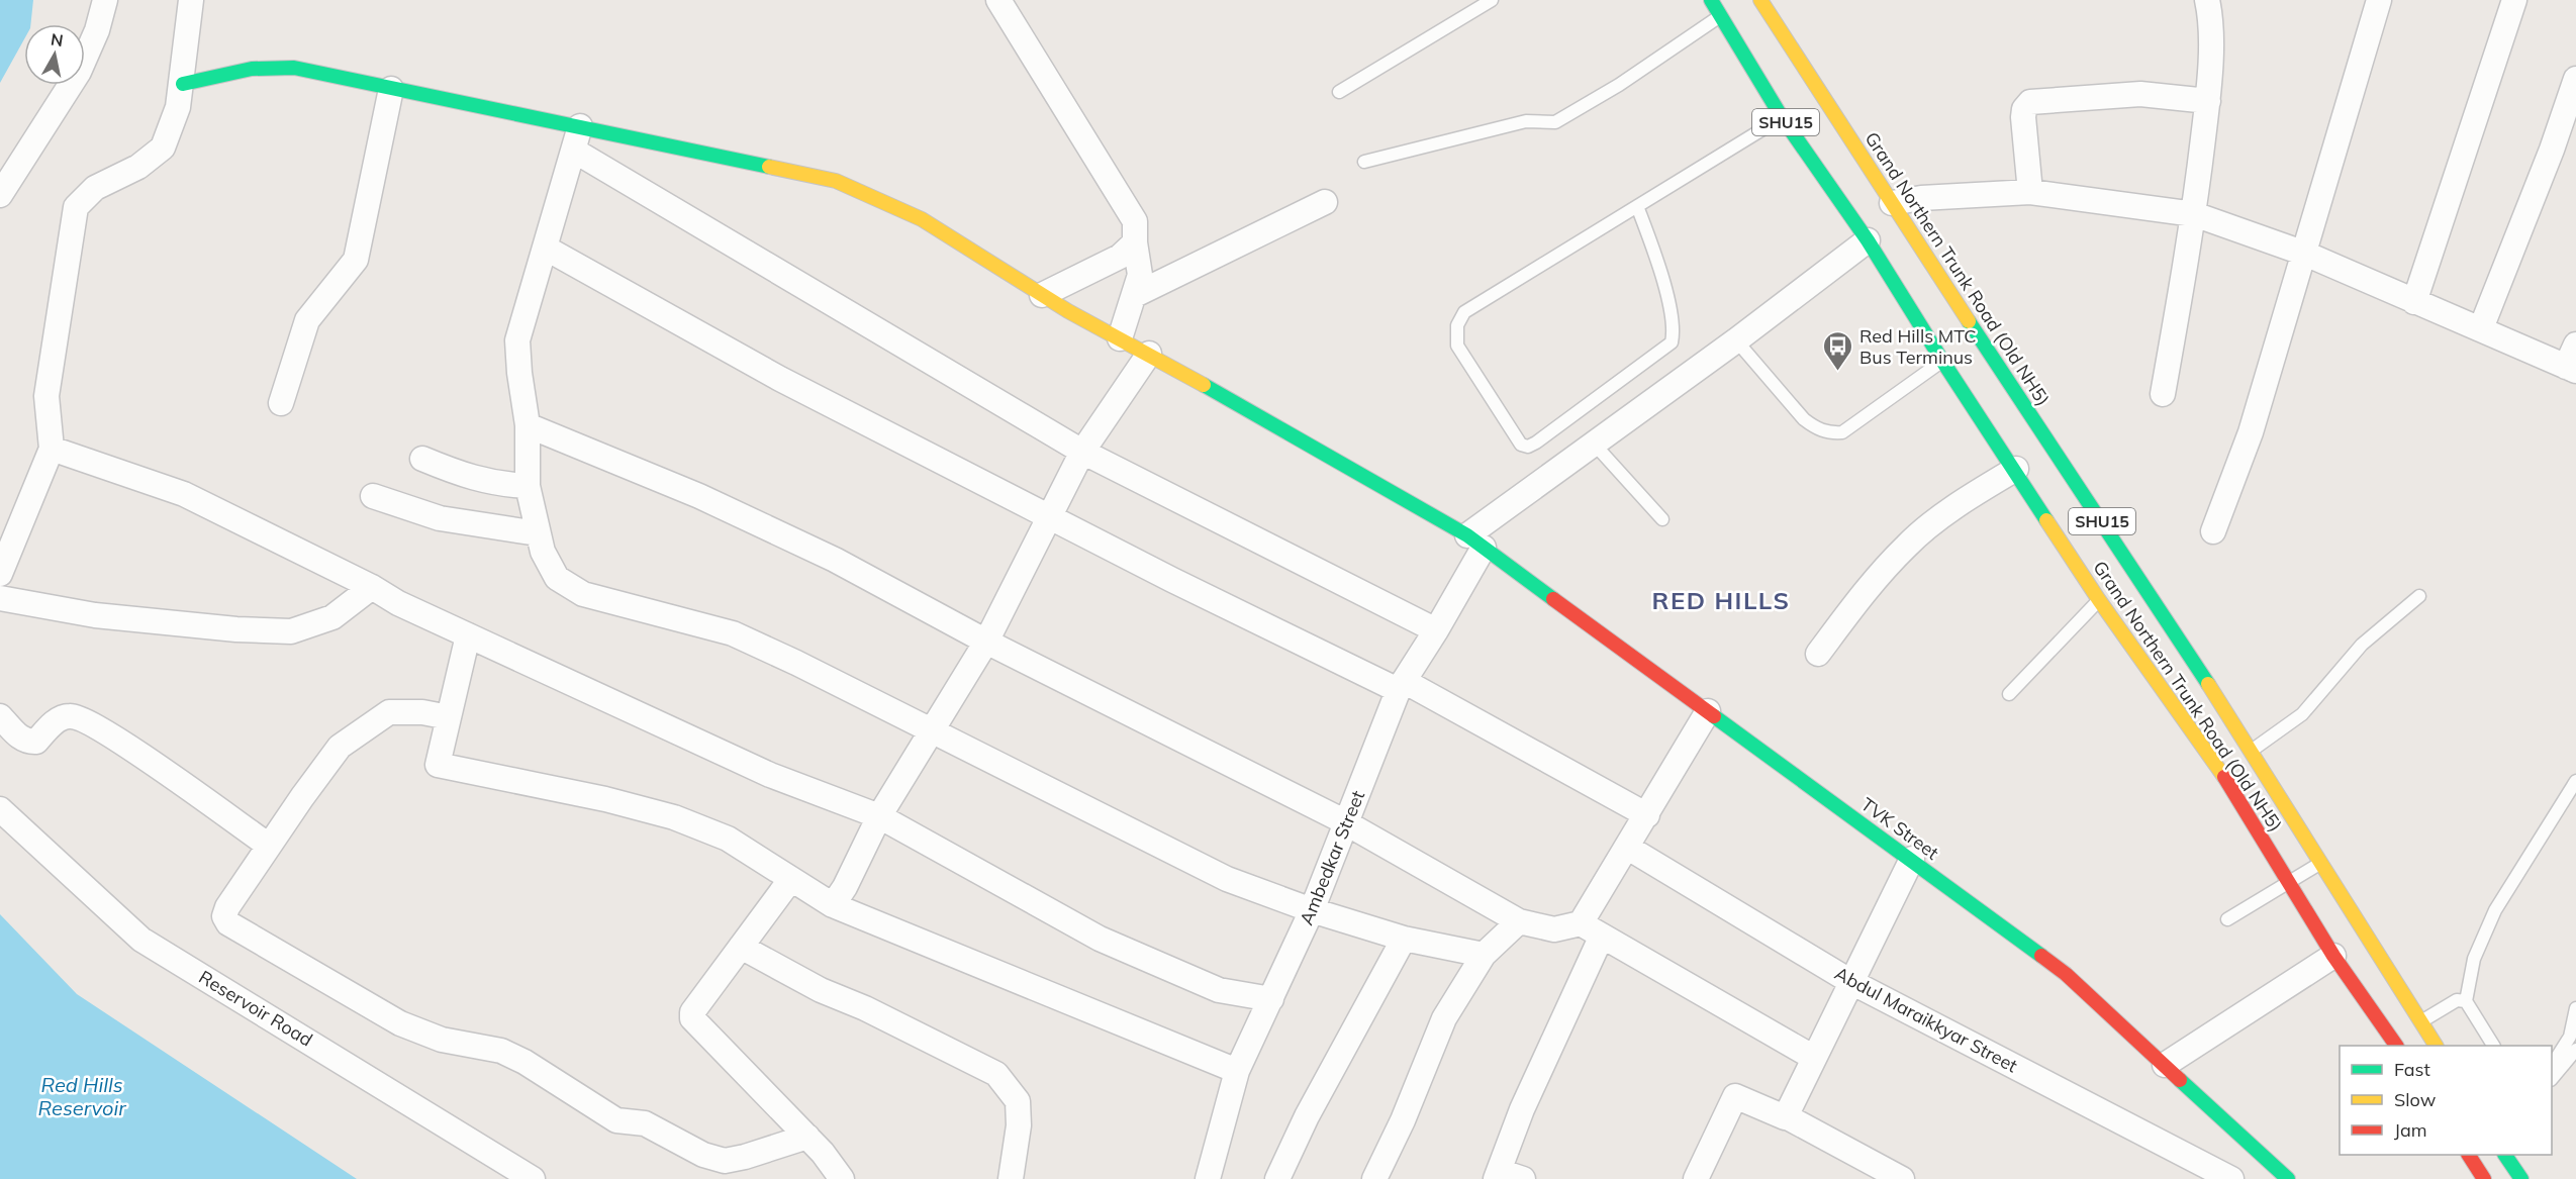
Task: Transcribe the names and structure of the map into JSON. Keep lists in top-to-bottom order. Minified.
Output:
{"streets":{"main road":["SHU15","Grand Northern Trunk Road (Old NH5)","TVK Street"],"street":["Ambedkar Street","Reservoir Road","Abdul Maraikkyar Street"]},"crossings":[["TVK Street","Ambedkar Street"]],"districts":["RED HILLS"],"water":["Red Hills Reservoir"],"places":{"bus stop":["Red Hills MTC Bus Terminus"]},"legend":["Fast","Slow","Jam"],"north":"top"}
